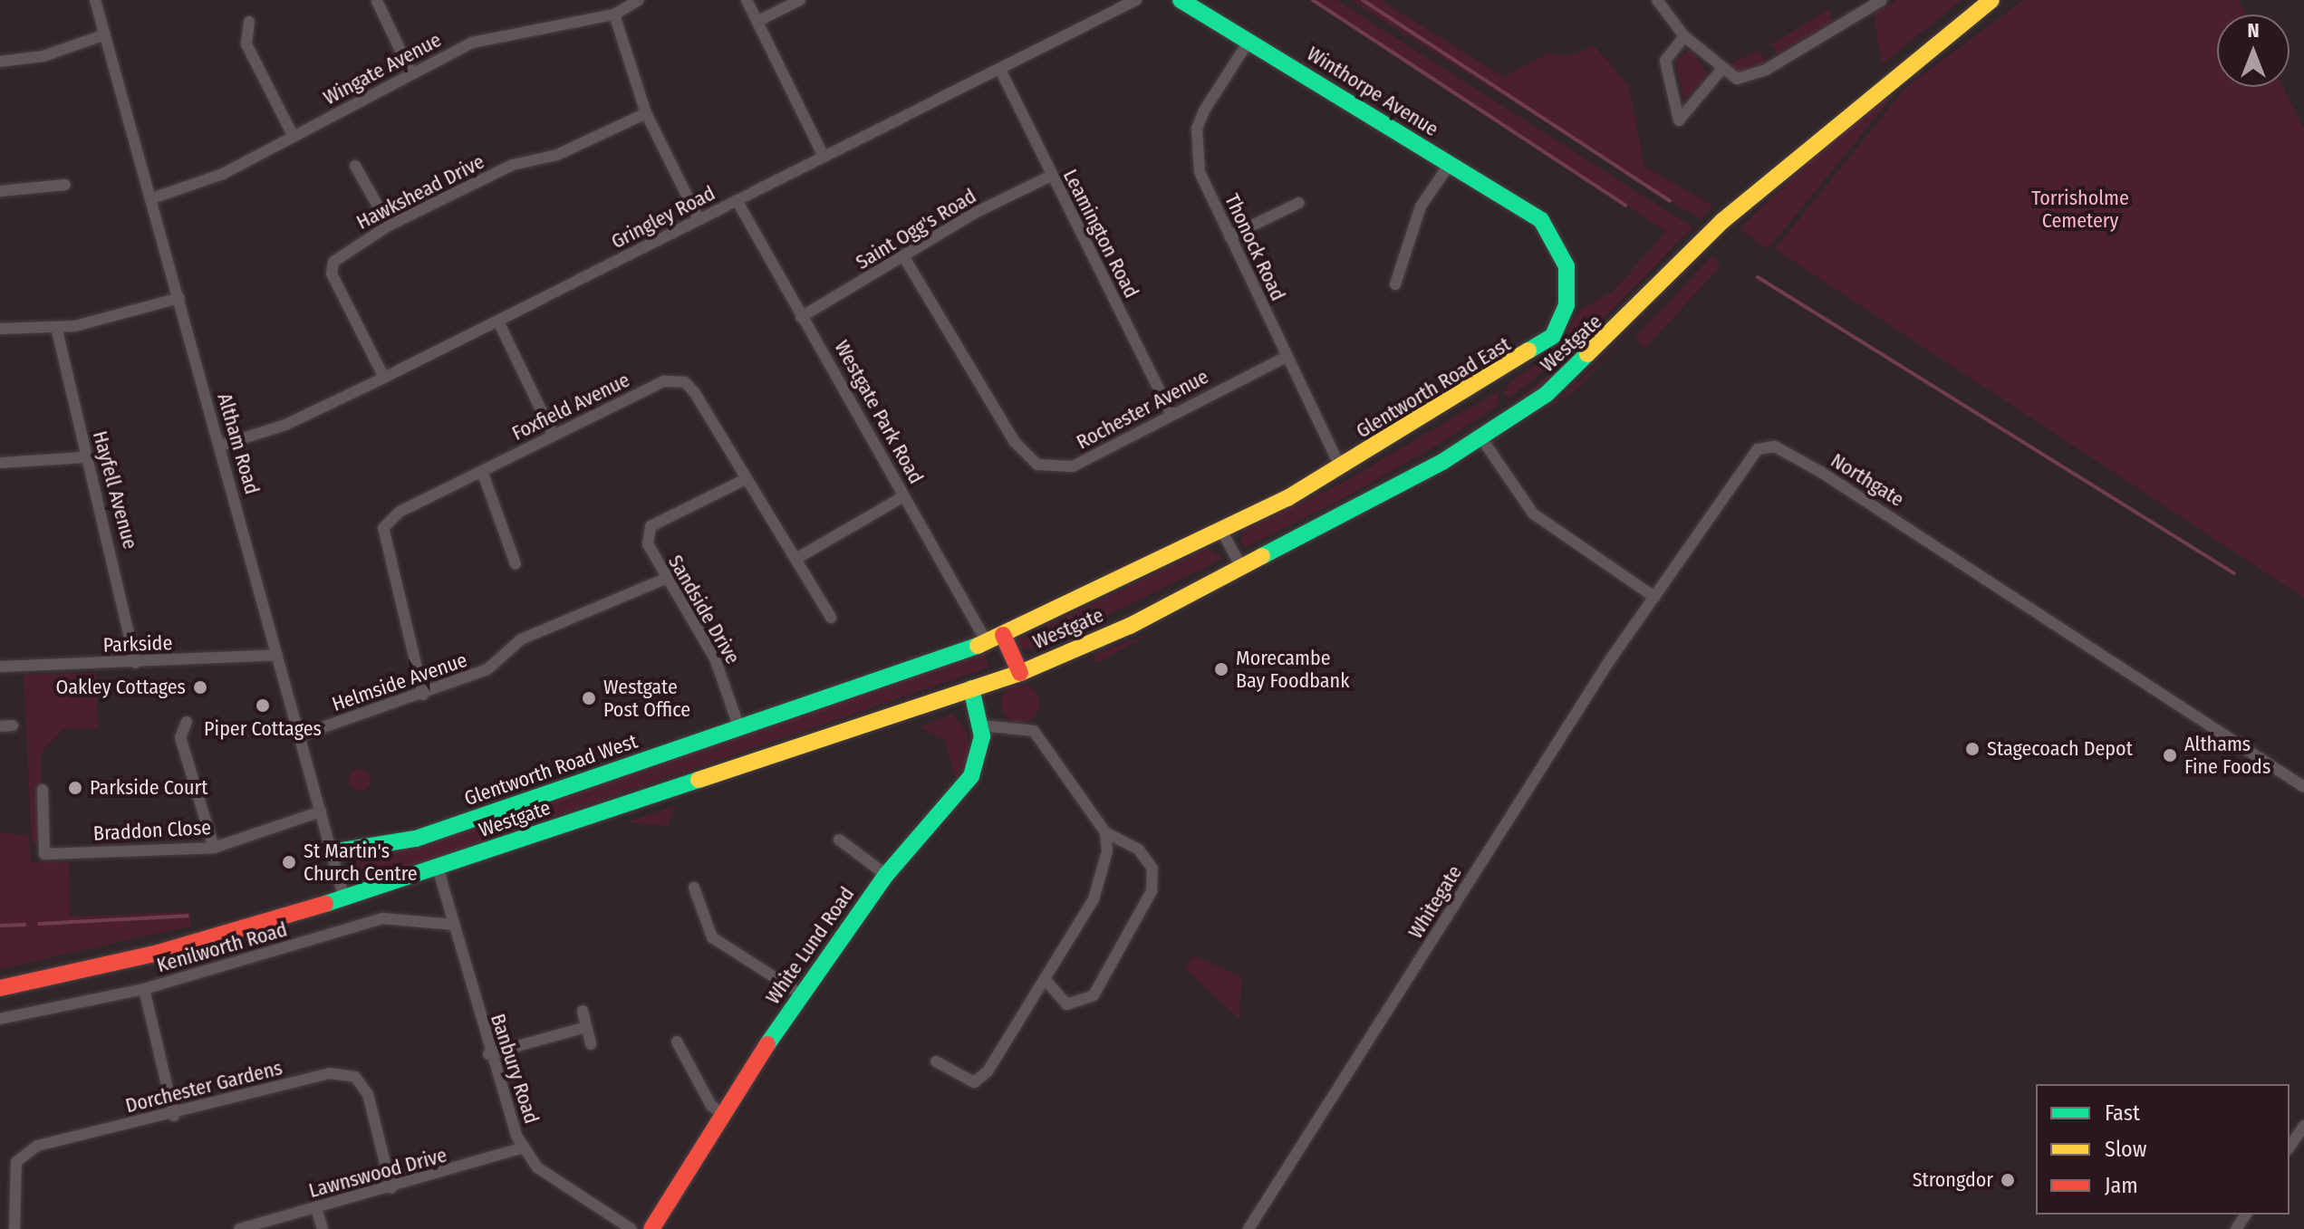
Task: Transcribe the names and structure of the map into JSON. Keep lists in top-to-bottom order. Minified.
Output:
{"streets":{"street":["Wingate Avenue","Winthorpe Avenue","Hawkshead Drive","Gringley Road","Saint Ogg's Road","Leamington Road","Thonock Road","Westgate","Glentworth Road East","Foxfield Avenue","Rochester Avenue","Westgate Park Road","Altham Road","Northgate","Hayfell Avenue","Sandside Drive","Parkside","Helmside Avenue","Glentworth Road West","Braddon Close","Whitegate","White Lund Road","Kenilworth Road","Banbury Road","Dorchester Gardens","Lawnswood Drive"]},"crossings":[["Wingate Avenue","Altham Road"],["Winthorpe Avenue","Thonock Road"],["Winthorpe Avenue","Glentworth Road East"],["Hawkshead Drive","Gringley Road"],["Gringley Road","Leamington Road"],["Gringley Road","Westgate Park Road"],["Gringley Road","Altham Road"],["Saint Ogg's Road","Leamington Road"],["Saint Ogg's Road","Rochester Avenue"],["Saint Ogg's Road","Westgate Park Road"],["Leamington Road","Rochester Avenue"],["Thonock Road","Glentworth Road East"],["Thonock Road","Rochester Avenue"],["Westgate","Altham Road"],["Westgate","White Lund Road"],["Westgate","Banbury Road"],["Glentworth Road East","Westgate Park Road"],["Glentworth Road East","Glentworth Road West"],["Foxfield Avenue","Sandside Drive"],["Foxfield Avenue","Helmside Avenue"],["Westgate Park Road","Glentworth Road West"],["Altham Road","Parkside"],["Altham Road","Helmside Avenue"],["Altham Road","Glentworth Road West"],["Altham Road","Braddon Close"],["Northgate","Whitegate"],["Hayfell Avenue","Parkside"],["Sandside Drive","Helmside Avenue"],["Sandside Drive","Glentworth Road West"],["Kenilworth Road","Banbury Road"],["Banbury Road","Lawnswood Drive"],["Dorchester Gardens","Lawnswood Drive"]],"parks":["Torrisholme Cemetery"],"places":["Morecambe Bay Foodbank","Oakley Cottages","Westgate Post Office","Piper Cottages","Stagecoach Depot","Althams Fine Foods","Parkside Court","St Martin's Church Centre","Strongdor"],"legend":["Fast","Slow","Jam"],"north":"top"}
